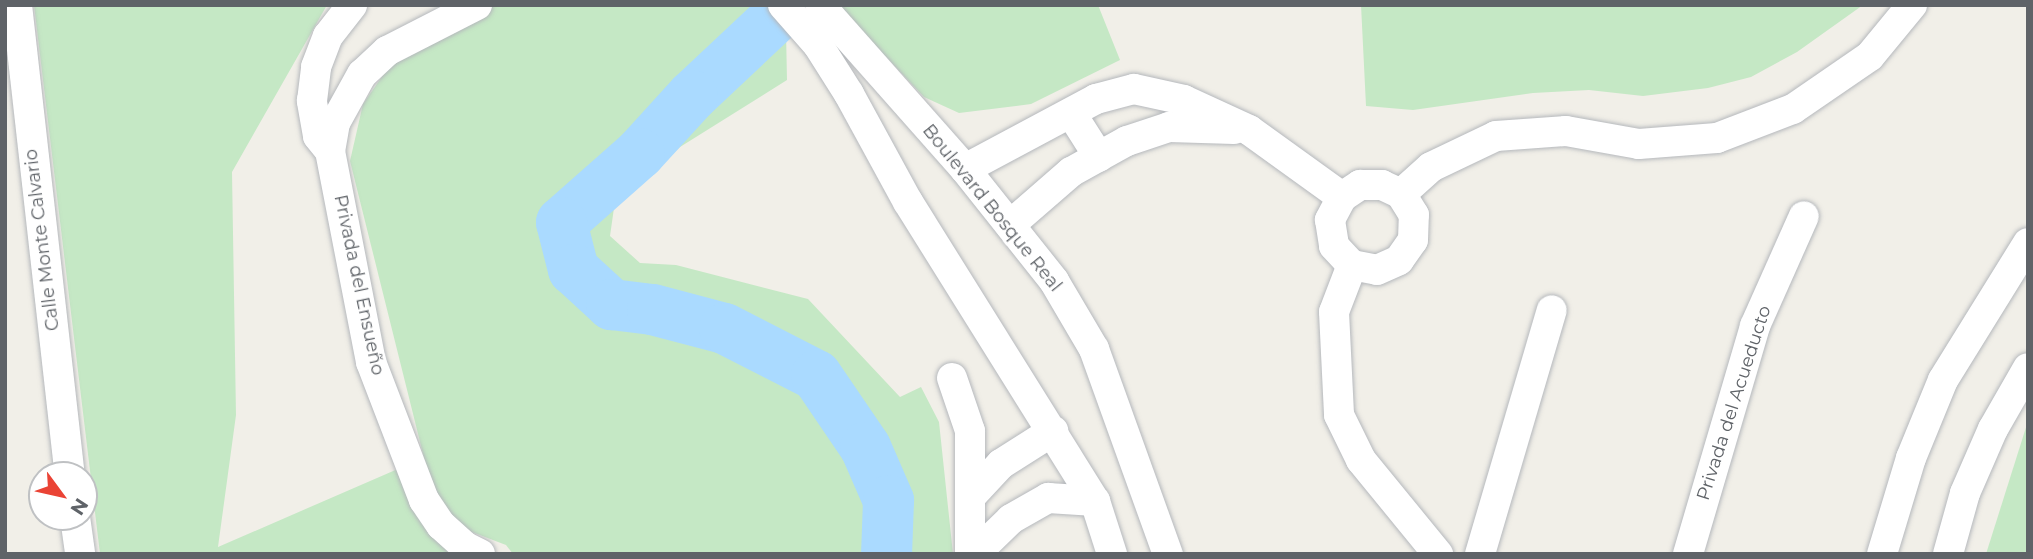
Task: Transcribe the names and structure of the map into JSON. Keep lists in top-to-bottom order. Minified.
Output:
{"streets":{"street":["Boulevard Bosque Real","Calle Monte Calvario","Privada del Ensueño","Privada del Acueducto"]},"north":"bottom right"}
